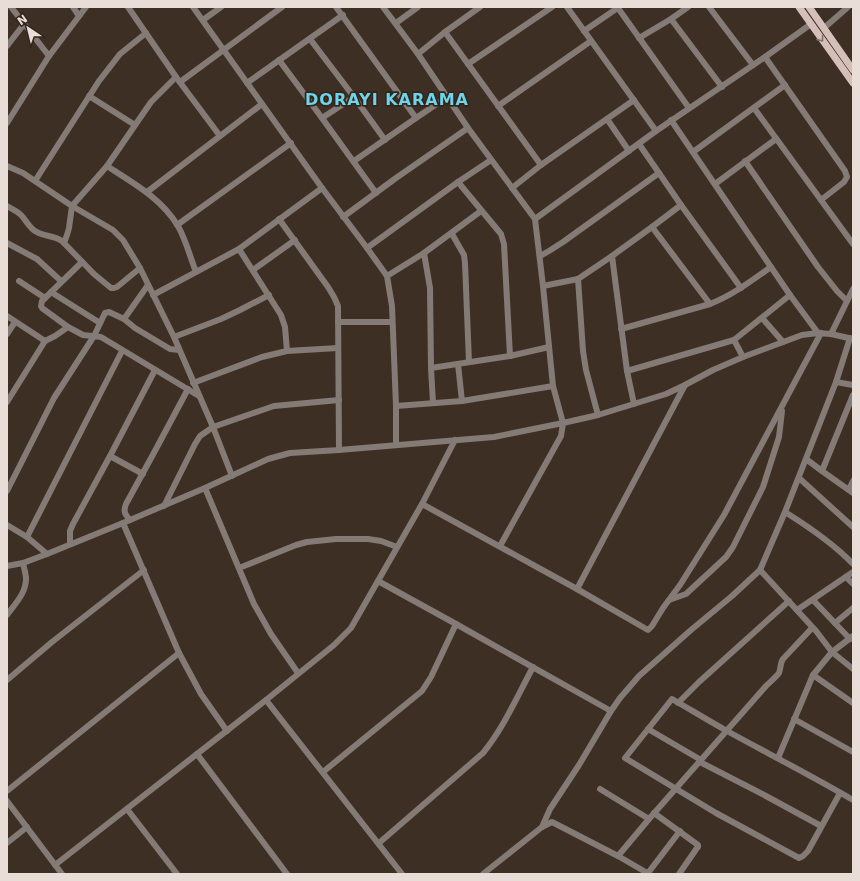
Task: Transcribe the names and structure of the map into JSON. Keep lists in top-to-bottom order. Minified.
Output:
{"districts":["DORAYI KARAMA"],"north":"top left"}
